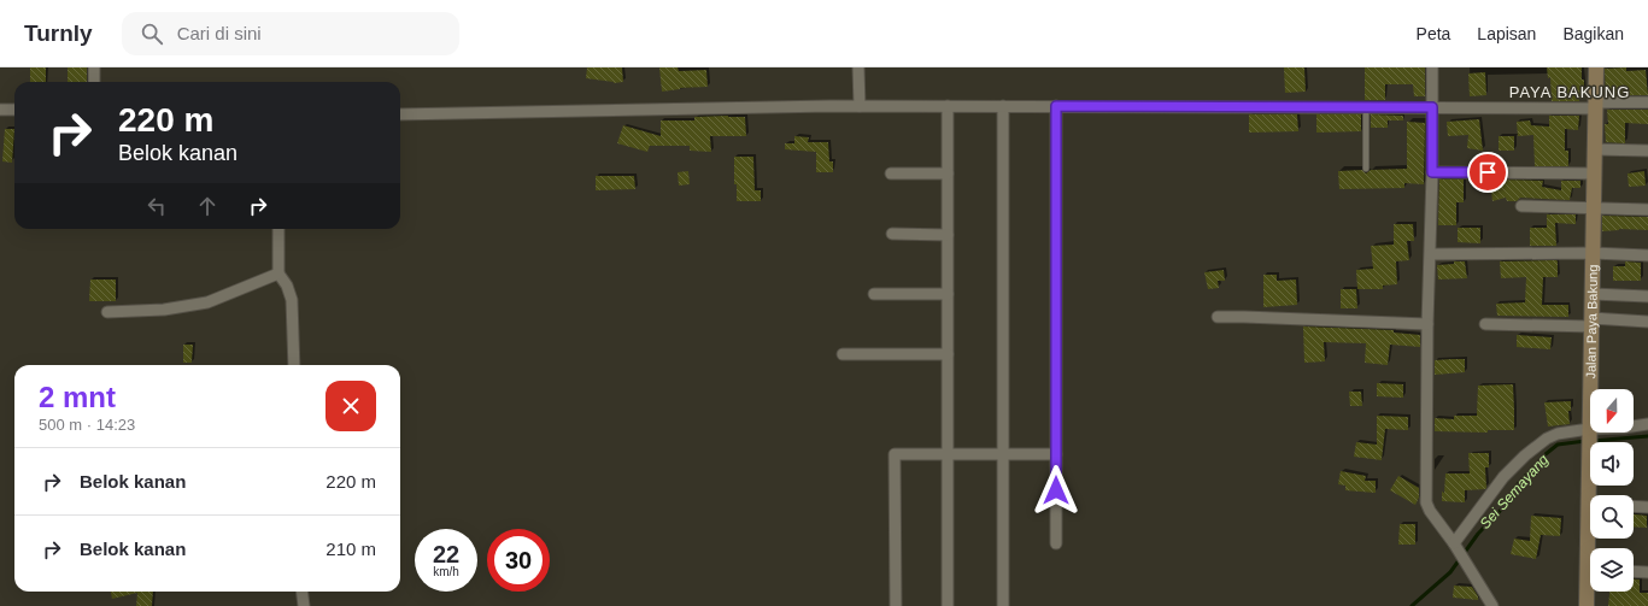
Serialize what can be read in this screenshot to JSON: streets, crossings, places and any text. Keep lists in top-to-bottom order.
{
  "streets": {
    "main road": ["Jalan Paya Bakung"]
  },
  "districts": ["PAYA BAKUNG"],
  "water": ["Sei Semayang"],
  "north": "bottom",
  "page": {
    "header": "Turnly",
    "search": "Cari di sini",
    "nav": ["Peta", "Lapisan", "Bagikan"],
    "turn": ["220 m", "Belok kanan"],
    "heading": ["2 mnt", "500 m · 14:23"],
    "list": [
      {
        "name": "Belok kanan",
        "value": "220 m"
      },
      {
        "name": "Belok kanan",
        "value": "210 m"
      }
    ],
    "speed": "22 km/h",
    "limit": "30"
  }
}
